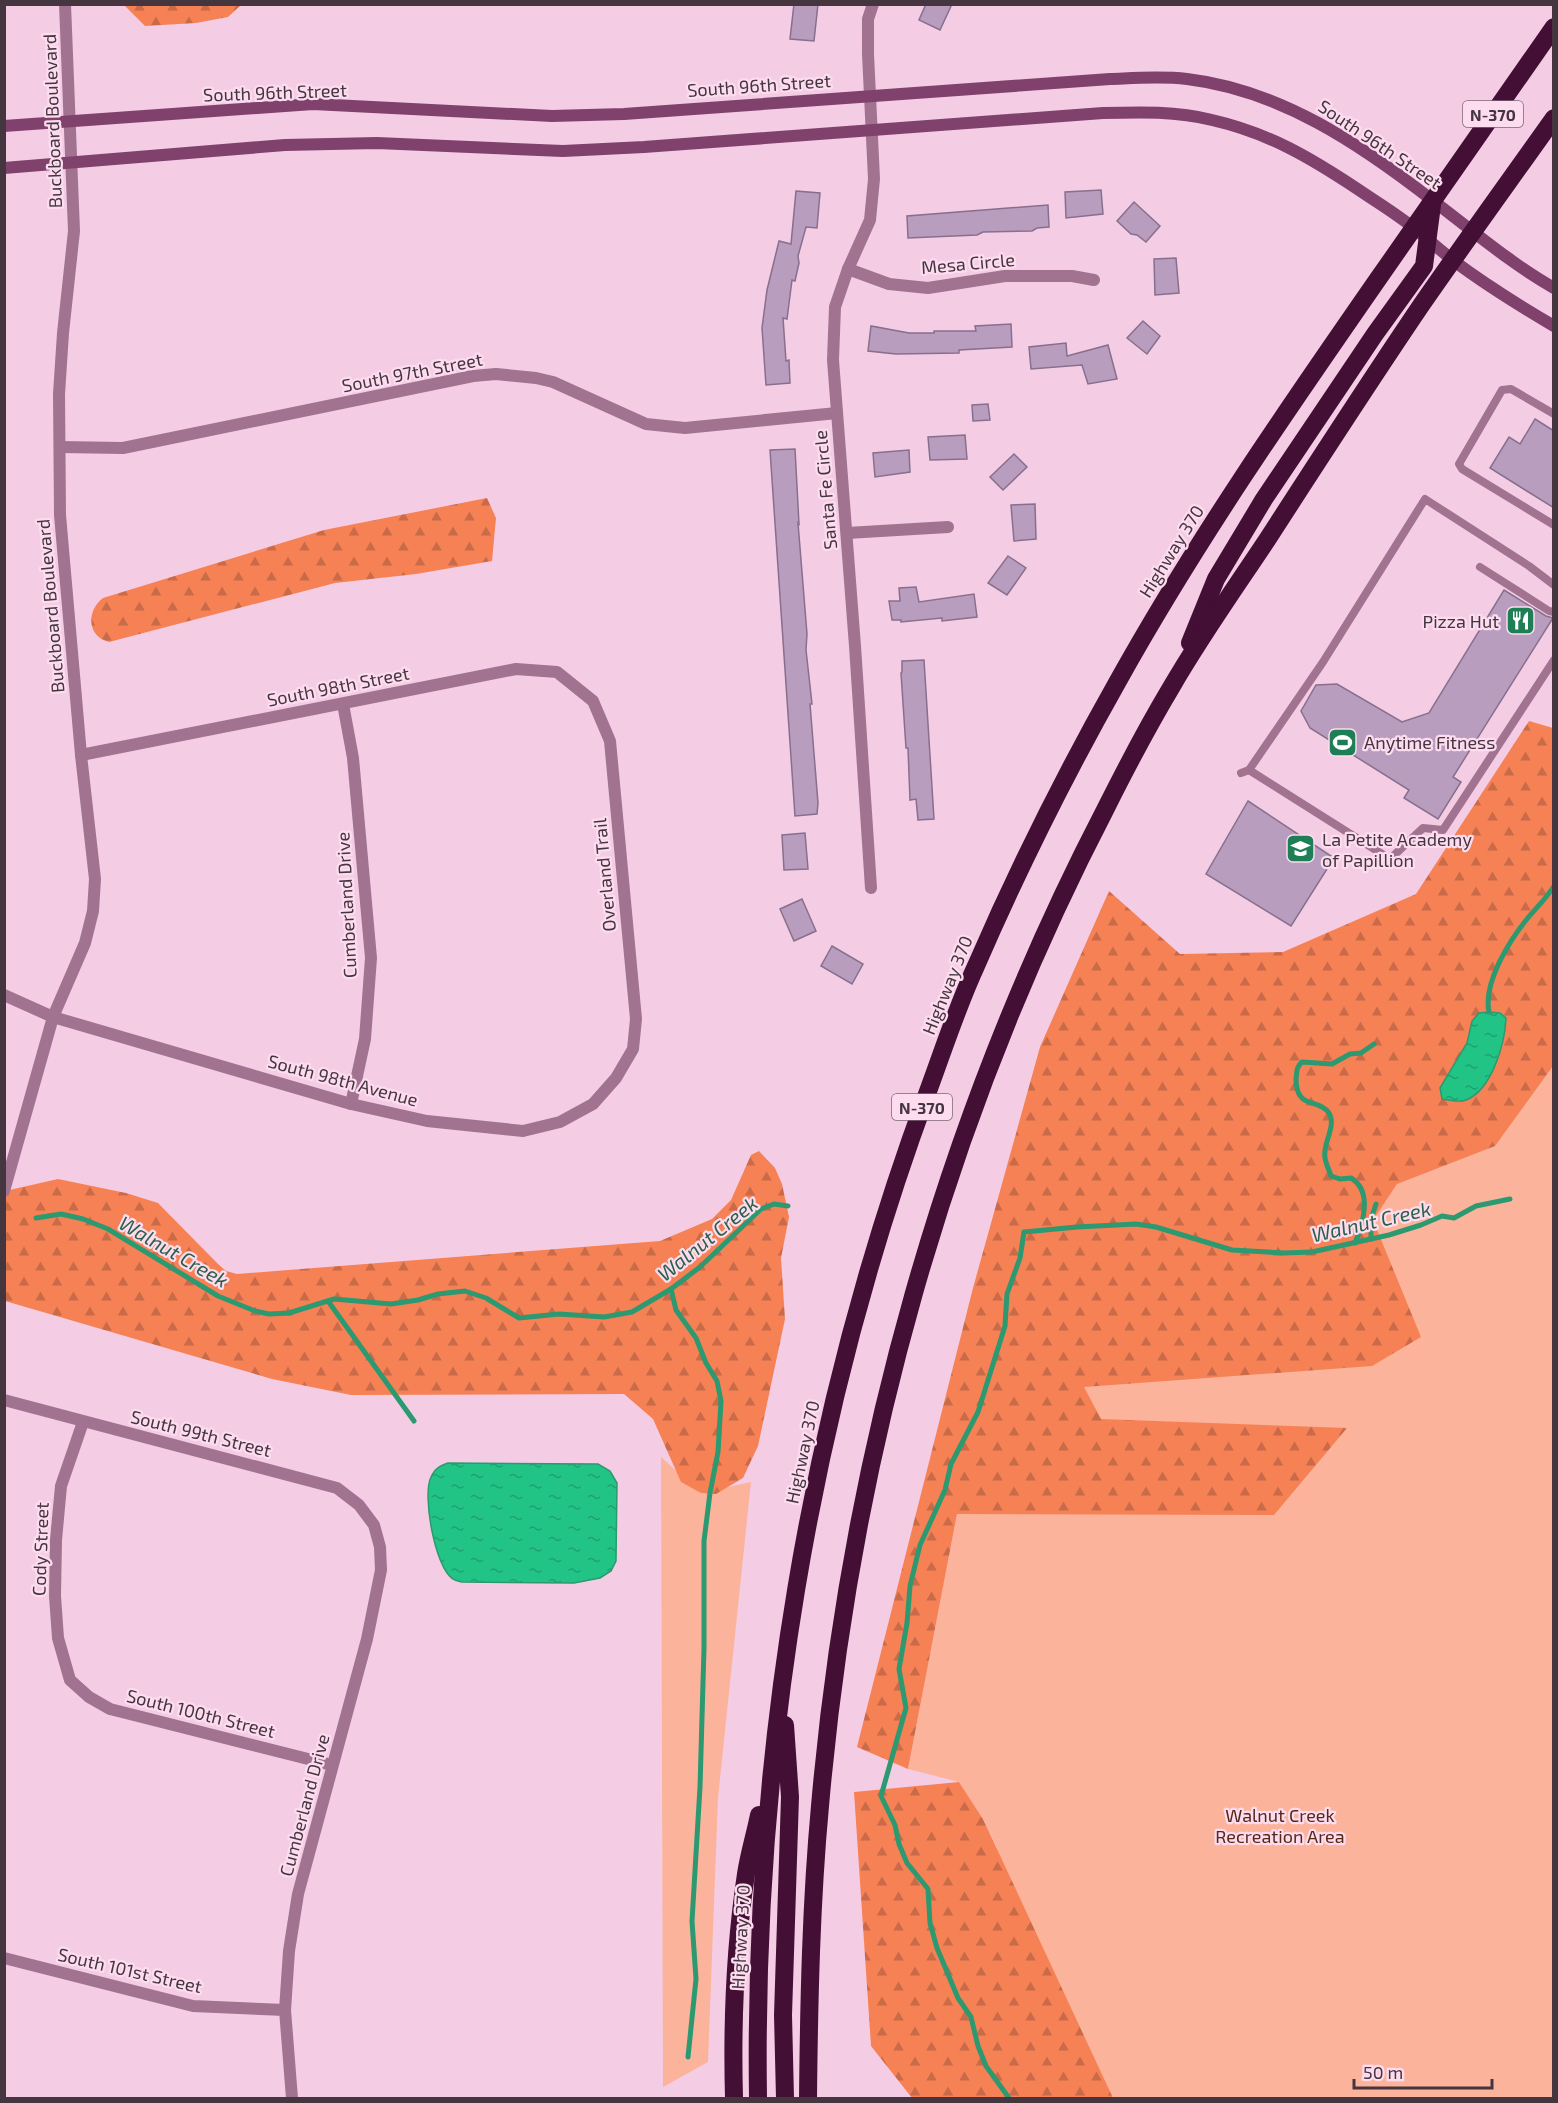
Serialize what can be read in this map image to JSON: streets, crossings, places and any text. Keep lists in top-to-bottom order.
{
  "streets": {
    "highway": ["N-370", "Highway 370"],
    "main road": ["South 96th Street"],
    "street": [
      "Buckboard Boulevard",
      "Mesa Circle",
      "South 97th Street",
      "Santa Fe Circle",
      "South 98th Street",
      "Overland Trail",
      "Cumberland Drive",
      "South 98th Avenue",
      "South 99th Street",
      "Cody Street",
      "South 100th Street",
      "South 101st Street"
    ]
  },
  "crossings": [
    ["South 96th Street", "N-370"],
    ["South 96th Street", "Buckboard Boulevard"],
    ["South 96th Street", "Santa Fe Circle"],
    ["Buckboard Boulevard", "South 97th Street"],
    ["Buckboard Boulevard", "South 98th Street"],
    ["Buckboard Boulevard", "South 98th Avenue"],
    ["Mesa Circle", "Santa Fe Circle"],
    ["South 97th Street", "Santa Fe Circle"],
    ["South 98th Street", "Overland Trail"],
    ["South 98th Street", "Cumberland Drive"],
    ["Overland Trail", "South 98th Avenue"],
    ["Cumberland Drive", "South 98th Avenue"],
    ["Cumberland Drive", "South 99th Street"],
    ["Cumberland Drive", "South 100th Street"],
    ["Cumberland Drive", "South 101st Street"],
    ["South 99th Street", "Cody Street"],
    ["Cody Street", "South 100th Street"]
  ],
  "water": ["Walnut Creek"],
  "parks": ["Walnut Creek Recreation Area"],
  "places": {
    "restaurant": ["Pizza Hut"],
    "sports": ["Anytime Fitness"],
    "school or university": ["La Petite Academy of Papillion"]
  },
  "scale_bar": "50 m"
}
